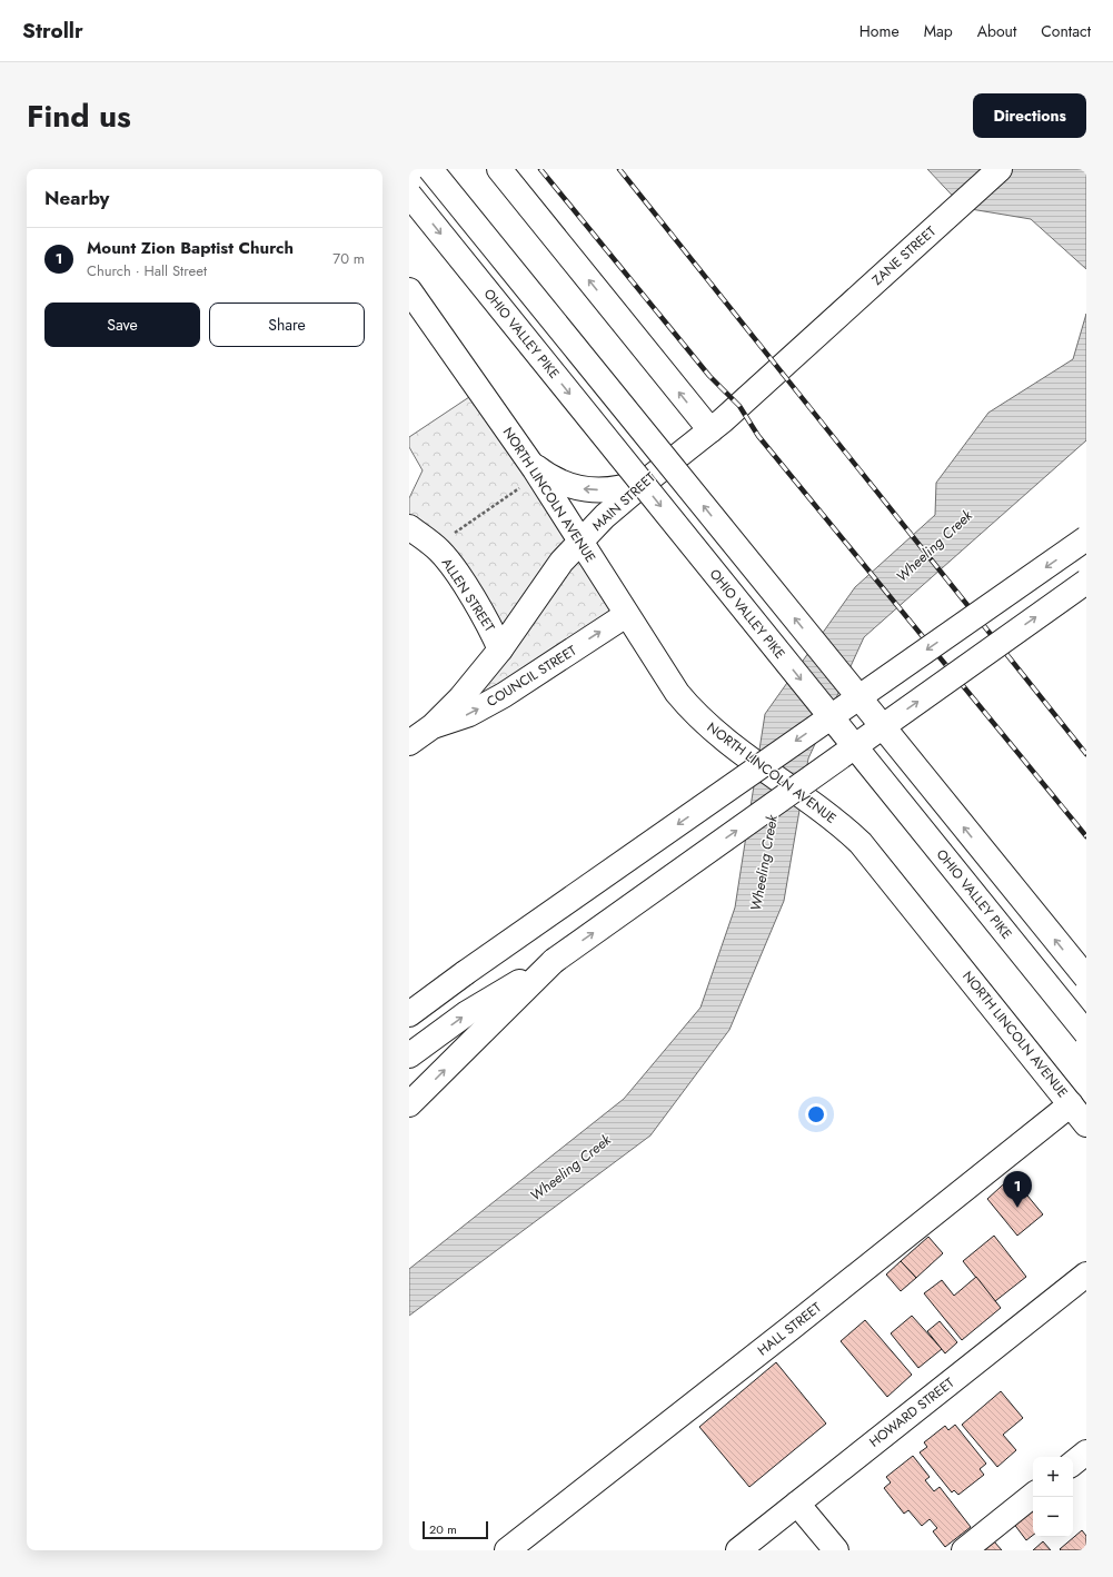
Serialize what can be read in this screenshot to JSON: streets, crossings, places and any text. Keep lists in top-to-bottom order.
{
  "streets": {
    "main road": [
      "ZANE STREET",
      "OHIO VALLEY PIKE",
      "NORTH LINCOLN AVENUE",
      "MAIN STREET",
      "ALLEN STREET",
      "COUNCIL STREET",
      "HALL STREET",
      "HOWARD STREET"
    ]
  },
  "crossings": [
    ["ZANE STREET", "MAIN STREET"],
    ["NORTH LINCOLN AVENUE", "MAIN STREET"],
    ["NORTH LINCOLN AVENUE", "COUNCIL STREET"],
    ["NORTH LINCOLN AVENUE", "HALL STREET"],
    ["MAIN STREET", "ALLEN STREET"],
    ["MAIN STREET", "COUNCIL STREET"]
  ],
  "water": ["Wheeling Creek"],
  "scale_bar": "20 m",
  "page": {
    "header": "Strollr",
    "nav": [
      "Home",
      "Map",
      "About",
      "Contact"
    ],
    "title": "Find us",
    "buttons": [
      "Directions",
      ["Save", "Share"]
    ],
    "heading": "Nearby",
    "list": [
      {
        "mark": "1",
        "name": "Mount Zion Baptist Church",
        "note": "Church · Hall Street",
        "value": "70 m"
      }
    ],
    "pins": "1",
    "map_buttons": ["+", "−"],
    "scale": "20 m"
  }
}
